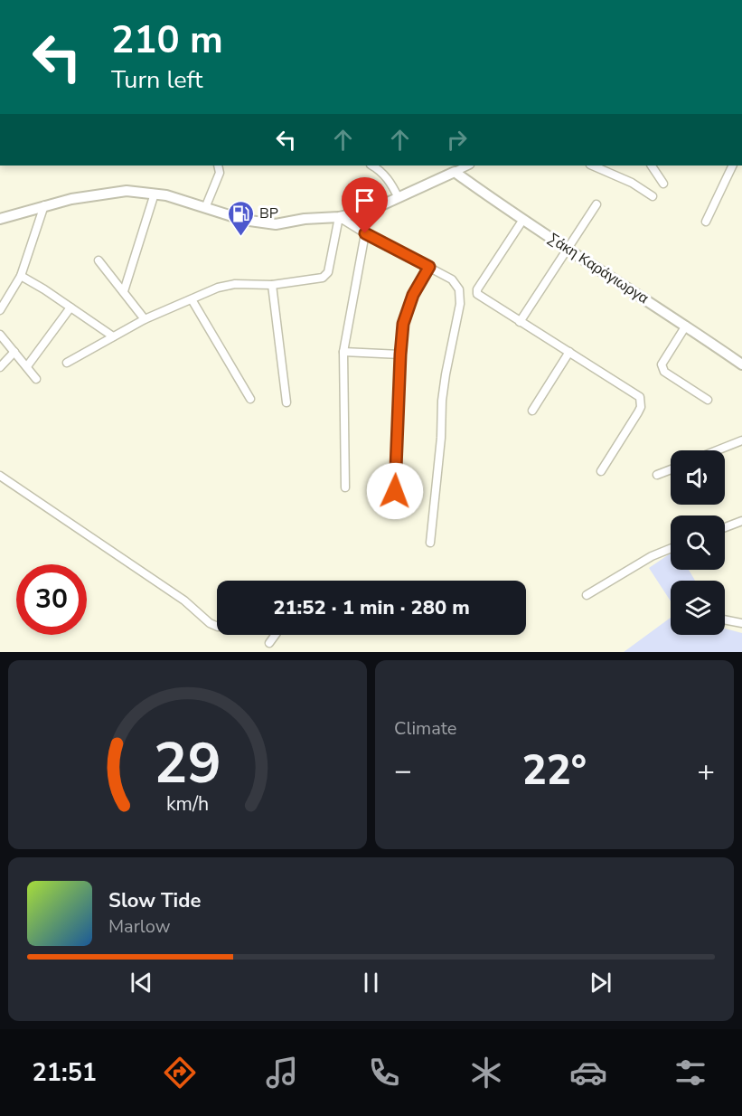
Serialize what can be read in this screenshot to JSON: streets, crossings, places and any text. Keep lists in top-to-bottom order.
{
  "streets": {
    "street": ["Σάκη Καράγιωργα"]
  },
  "places": {
    "fuel station": ["BP"]
  },
  "page": {
    "turn": ["210 m", "Turn left"],
    "limit": "30",
    "trip": "21:52 · 1 min · 280 m",
    "tile": "Climate",
    "heat": ["−", "22°", "+"],
    "song": ["Slow Tide", "Marlow"],
    "tabs": "21:51",
    "gauge": ["29", "km/h"]
  }
}
